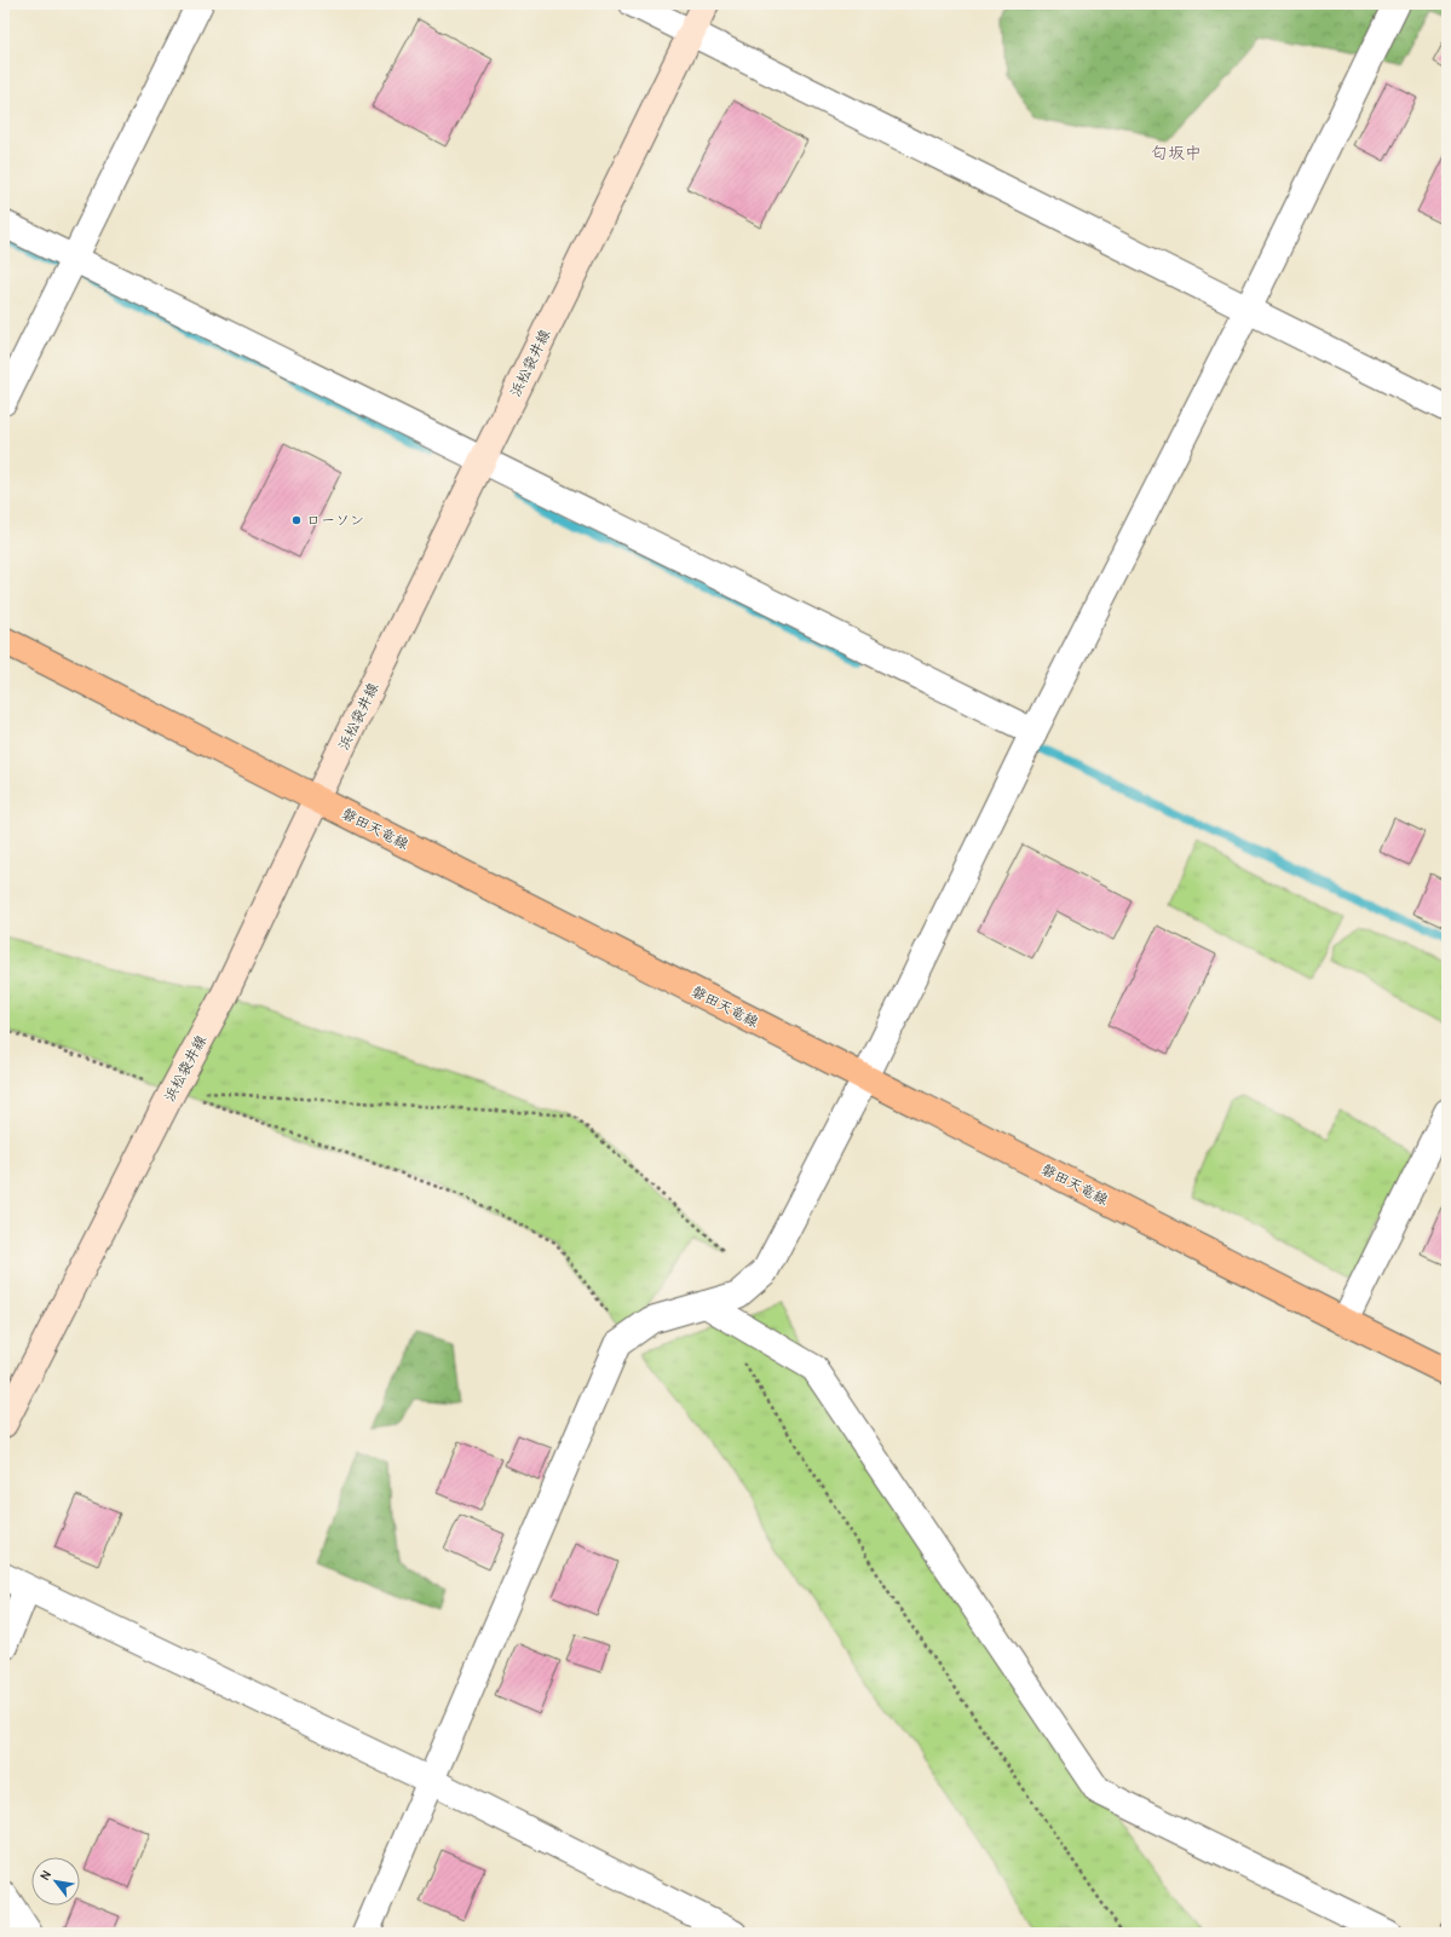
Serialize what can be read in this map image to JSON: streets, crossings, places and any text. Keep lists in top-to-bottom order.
{
  "streets": {
    "main road": ["浜松袋井線", "磐田天竜線"]
  },
  "crossings": [
    ["浜松袋井線", "磐田天竜線"]
  ],
  "districts": ["匂坂中"],
  "places": ["ローソン"],
  "north": "top left"
}
